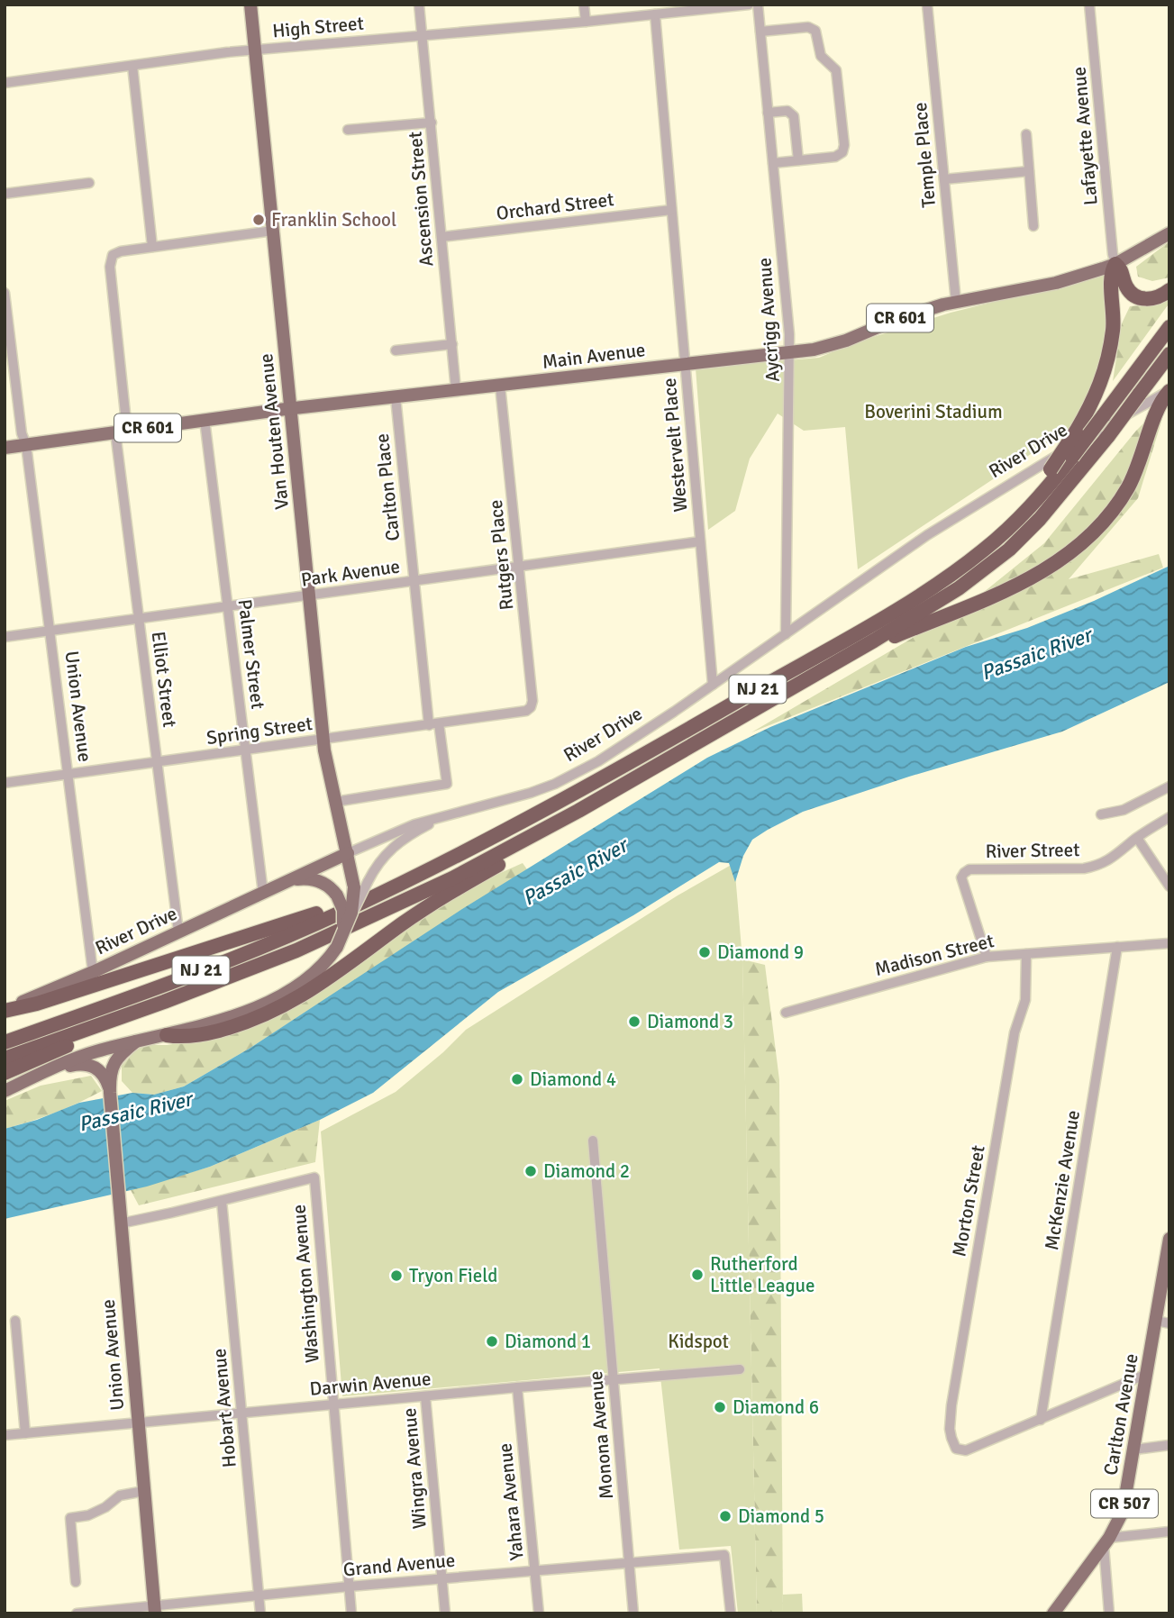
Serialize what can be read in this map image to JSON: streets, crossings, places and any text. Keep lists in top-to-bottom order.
{
  "streets": {
    "highway": ["NJ 21"],
    "main road": [
      "CR 601",
      "Main Avenue",
      "Van Houten Avenue",
      "River Drive",
      "Union Avenue",
      "Carlton Avenue",
      "CR 507"
    ],
    "street": [
      "High Street",
      "Lafayette Avenue",
      "Temple Place",
      "Ascension Street",
      "Orchard Street",
      "Aycrigg Avenue",
      "Westervelt Place",
      "Carlton Place",
      "Rutgers Place",
      "Park Avenue",
      "Palmer Street",
      "Elliot Street",
      "Spring Street",
      "River Street",
      "Madison Street",
      "McKenzie Avenue",
      "Morton Street",
      "Washington Avenue",
      "Darwin Avenue",
      "Hobart Avenue",
      "Monona Avenue",
      "Wingra Avenue",
      "Yahara Avenue",
      "Grand Avenue"
    ]
  },
  "crossings": [
    ["High Street", "Ascension Street"],
    ["High Street", "Van Houten Avenue"],
    ["High Street", "Westervelt Place"],
    ["Lafayette Avenue", "Main Avenue"],
    ["Temple Place", "Main Avenue"],
    ["Ascension Street", "Orchard Street"],
    ["Ascension Street", "Main Avenue"],
    ["Orchard Street", "Westervelt Place"],
    ["Aycrigg Avenue", "Main Avenue"],
    ["Aycrigg Avenue", "River Drive"],
    ["Main Avenue", "Van Houten Avenue"],
    ["Main Avenue", "Westervelt Place"],
    ["Main Avenue", "Carlton Place"],
    ["Main Avenue", "Rutgers Place"],
    ["Main Avenue", "Palmer Street"],
    ["Main Avenue", "Elliot Street"],
    ["Main Avenue", "Union Avenue"],
    ["Van Houten Avenue", "River Drive"],
    ["Van Houten Avenue", "Carlton Place"],
    ["Van Houten Avenue", "Park Avenue"],
    ["Van Houten Avenue", "Spring Street"],
    ["Westervelt Place", "River Drive"],
    ["Westervelt Place", "Park Avenue"],
    ["River Drive", "Palmer Street"],
    ["River Drive", "Elliot Street"],
    ["River Drive", "Union Avenue"],
    ["Carlton Place", "Park Avenue"],
    ["Carlton Place", "Spring Street"],
    ["Rutgers Place", "Park Avenue"],
    ["Rutgers Place", "Spring Street"],
    ["Park Avenue", "Palmer Street"],
    ["Park Avenue", "Elliot Street"],
    ["Park Avenue", "Union Avenue"],
    ["Palmer Street", "Spring Street"],
    ["Elliot Street", "Spring Street"],
    ["Union Avenue", "Spring Street"],
    ["Union Avenue", "Darwin Avenue"],
    ["Union Avenue", "Grand Avenue"],
    ["River Street", "Madison Street"],
    ["Madison Street", "McKenzie Avenue"],
    ["Madison Street", "Morton Street"],
    ["McKenzie Avenue", "Morton Street"],
    ["Washington Avenue", "Darwin Avenue"],
    ["Washington Avenue", "Hobart Avenue"],
    ["Washington Avenue", "Grand Avenue"],
    ["Darwin Avenue", "Hobart Avenue"],
    ["Darwin Avenue", "Monona Avenue"],
    ["Darwin Avenue", "Wingra Avenue"],
    ["Darwin Avenue", "Yahara Avenue"],
    ["Hobart Avenue", "Grand Avenue"],
    ["Monona Avenue", "Grand Avenue"],
    ["Wingra Avenue", "Grand Avenue"],
    ["Yahara Avenue", "Grand Avenue"]
  ],
  "water": ["Passaic River"],
  "parks": ["Boverini Stadium", "Kidspot"],
  "places": [
    "Franklin School",
    "Diamond 9",
    "Diamond 3",
    "Diamond 4",
    "Diamond 2",
    "Rutherford Little League",
    "Tryon Field",
    "Diamond 1",
    "Diamond 6",
    "Diamond 5"
  ]
}
